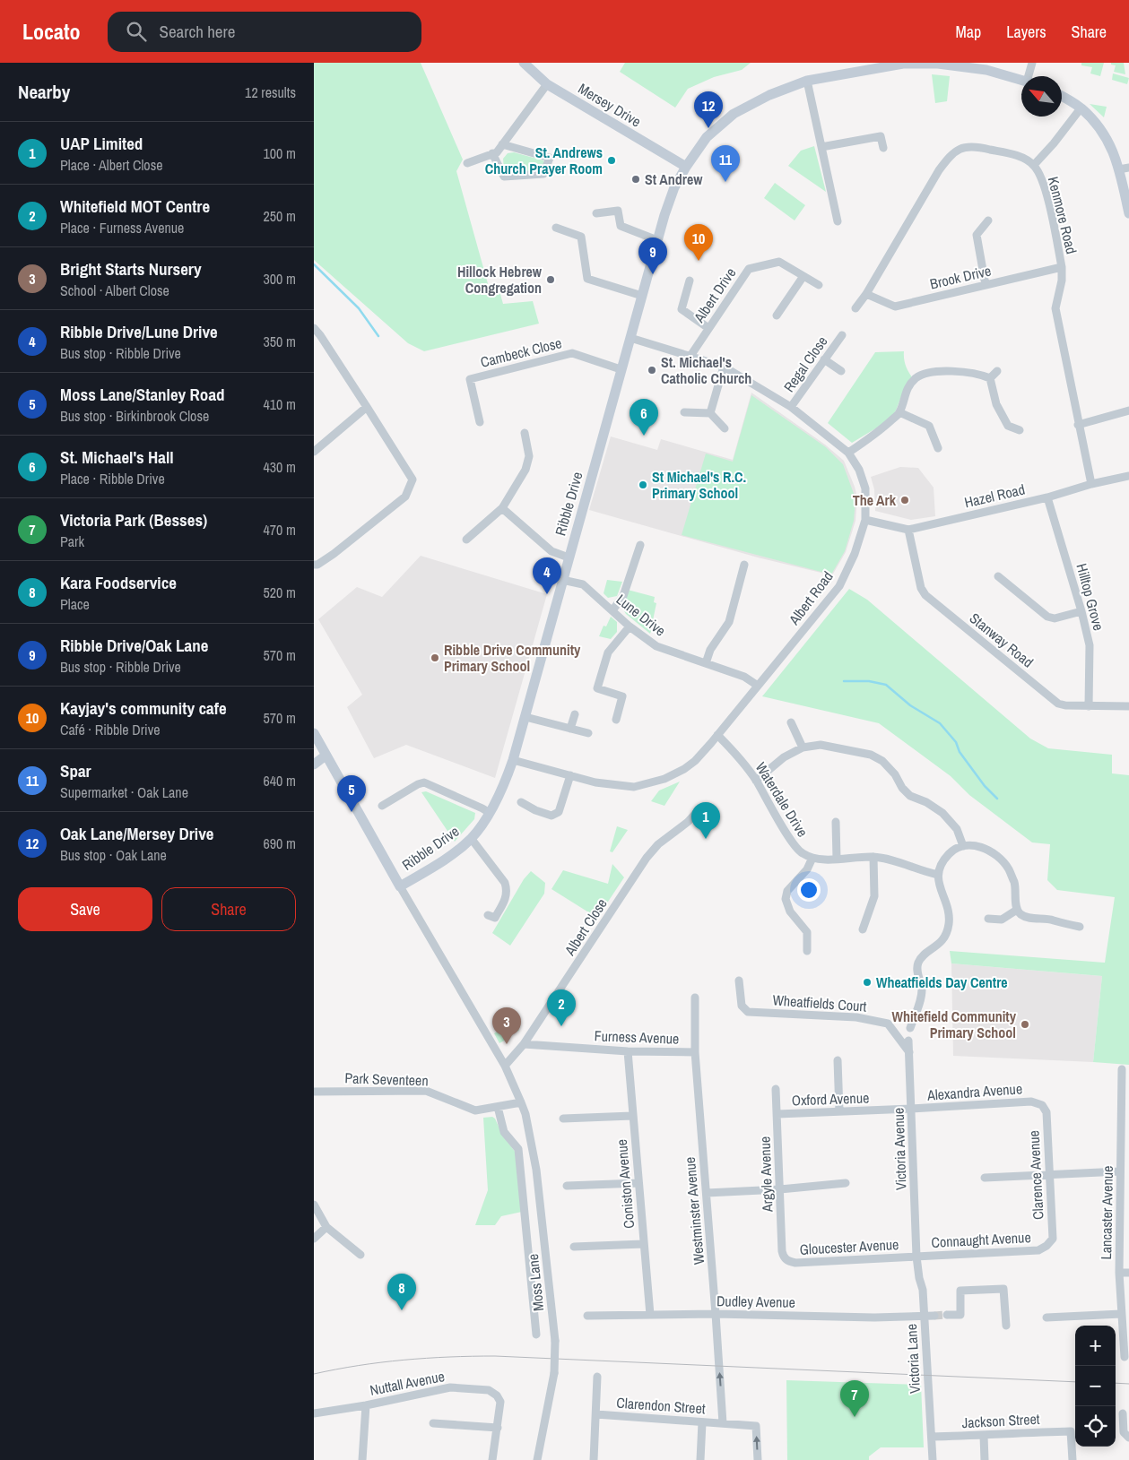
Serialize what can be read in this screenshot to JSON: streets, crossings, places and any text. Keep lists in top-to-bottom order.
{
  "streets": {
    "street": [
      "Mersey Drive",
      "Kenmore Road",
      "Brook Drive",
      "Albert Drive",
      "Cambeck Close",
      "Regal Close",
      "Hazel Road",
      "Ribble Drive",
      "Hilltop Grove",
      "Albert Road",
      "Lune Drive",
      "Stanway Road",
      "Waterdale Drive",
      "Albert Close",
      "Wheatfields Court",
      "Furness Avenue",
      "Park Seventeen",
      "Alexandra Avenue",
      "Oxford Avenue",
      "Victoria Avenue",
      "Argyle Avenue",
      "Clarence Avenue",
      "Coniston Avenue",
      "Westminster Avenue",
      "Lancaster Avenue",
      "Connaught Avenue",
      "Gloucester Avenue",
      "Moss Lane",
      "Dudley Avenue",
      "Victoria Lane",
      "Nuttall Avenue",
      "Clarendon Street",
      "Jackson Street"
    ]
  },
  "crossings": [
    ["Mersey Drive", "Ribble Drive"],
    ["Kenmore Road", "Brook Drive"],
    ["Kenmore Road", "Hazel Road"],
    ["Albert Drive", "Albert Road"],
    ["Cambeck Close", "Ribble Drive"],
    ["Regal Close", "Albert Road"],
    ["Hazel Road", "Hilltop Grove"],
    ["Hazel Road", "Albert Road"],
    ["Hazel Road", "Stanway Road"],
    ["Ribble Drive", "Albert Road"],
    ["Ribble Drive", "Lune Drive"],
    ["Hilltop Grove", "Stanway Road"],
    ["Albert Road", "Lune Drive"],
    ["Albert Road", "Waterdale Drive"],
    ["Albert Close", "Furness Avenue"],
    ["Wheatfields Court", "Victoria Avenue"],
    ["Furness Avenue", "Coniston Avenue"],
    ["Furness Avenue", "Westminster Avenue"],
    ["Park Seventeen", "Moss Lane"],
    ["Alexandra Avenue", "Oxford Avenue"],
    ["Alexandra Avenue", "Victoria Avenue"],
    ["Alexandra Avenue", "Clarence Avenue"],
    ["Oxford Avenue", "Victoria Avenue"],
    ["Oxford Avenue", "Argyle Avenue"],
    ["Victoria Avenue", "Connaught Avenue"],
    ["Victoria Avenue", "Gloucester Avenue"],
    ["Victoria Avenue", "Victoria Lane"],
    ["Argyle Avenue", "Gloucester Avenue"],
    ["Clarence Avenue", "Connaught Avenue"],
    ["Coniston Avenue", "Dudley Avenue"],
    ["Westminster Avenue", "Dudley Avenue"],
    ["Westminster Avenue", "Clarendon Street"],
    ["Connaught Avenue", "Gloucester Avenue"],
    ["Connaught Avenue", "Victoria Lane"],
    ["Gloucester Avenue", "Victoria Lane"],
    ["Dudley Avenue", "Victoria Lane"],
    ["Victoria Lane", "Jackson Street"]
  ],
  "places": [
    "St. Andrews Church Prayer Room",
    "St Andrew",
    "Hillock Hebrew Congregation",
    "St. Michael's Catholic Church",
    "St Michael's R.C. Primary School",
    "The Ark",
    "Ribble Drive Community Primary School",
    "Wheatfields Day Centre",
    "Whitefield Community Primary School"
  ],
  "north": "top left",
  "page": {
    "header": "Locato",
    "search": "Search here",
    "nav": ["Map", "Layers", "Share"],
    "heading": ["Nearby", "12 results"],
    "pins": [
      "12",
      "11",
      "10",
      "9",
      "6",
      "4",
      "5",
      "1",
      "2",
      "3",
      "8",
      "7"
    ],
    "list": [
      {
        "mark": "1",
        "name": "UAP Limited",
        "note": "Place · Albert Close",
        "value": "100 m"
      },
      {
        "mark": "2",
        "name": "Whitefield MOT Centre",
        "note": "Place · Furness Avenue",
        "value": "250 m"
      },
      {
        "mark": "3",
        "name": "Bright Starts Nursery",
        "note": "School · Albert Close",
        "value": "300 m"
      },
      {
        "mark": "4",
        "name": "Ribble Drive/Lune Drive",
        "note": "Bus stop · Ribble Drive",
        "value": "350 m"
      },
      {
        "mark": "5",
        "name": "Moss Lane/Stanley Road",
        "note": "Bus stop · Birkinbrook Close",
        "value": "410 m"
      },
      {
        "mark": "6",
        "name": "St. Michael's Hall",
        "note": "Place · Ribble Drive",
        "value": "430 m"
      },
      {
        "mark": "7",
        "name": "Victoria Park (Besses)",
        "note": "Park",
        "value": "470 m"
      },
      {
        "mark": "8",
        "name": "Kara Foodservice",
        "note": "Place",
        "value": "520 m"
      },
      {
        "mark": "9",
        "name": "Ribble Drive/Oak Lane",
        "note": "Bus stop · Ribble Drive",
        "value": "570 m"
      },
      {
        "mark": "10",
        "name": "Kayjay's community cafe",
        "note": "Café · Ribble Drive",
        "value": "570 m"
      },
      {
        "mark": "11",
        "name": "Spar",
        "note": "Supermarket · Oak Lane",
        "value": "640 m"
      },
      {
        "mark": "12",
        "name": "Oak Lane/Mersey Drive",
        "note": "Bus stop · Oak Lane",
        "value": "690 m"
      }
    ],
    "buttons": ["Save", "Share"],
    "map_buttons": ["+", "−"]
  }
}
